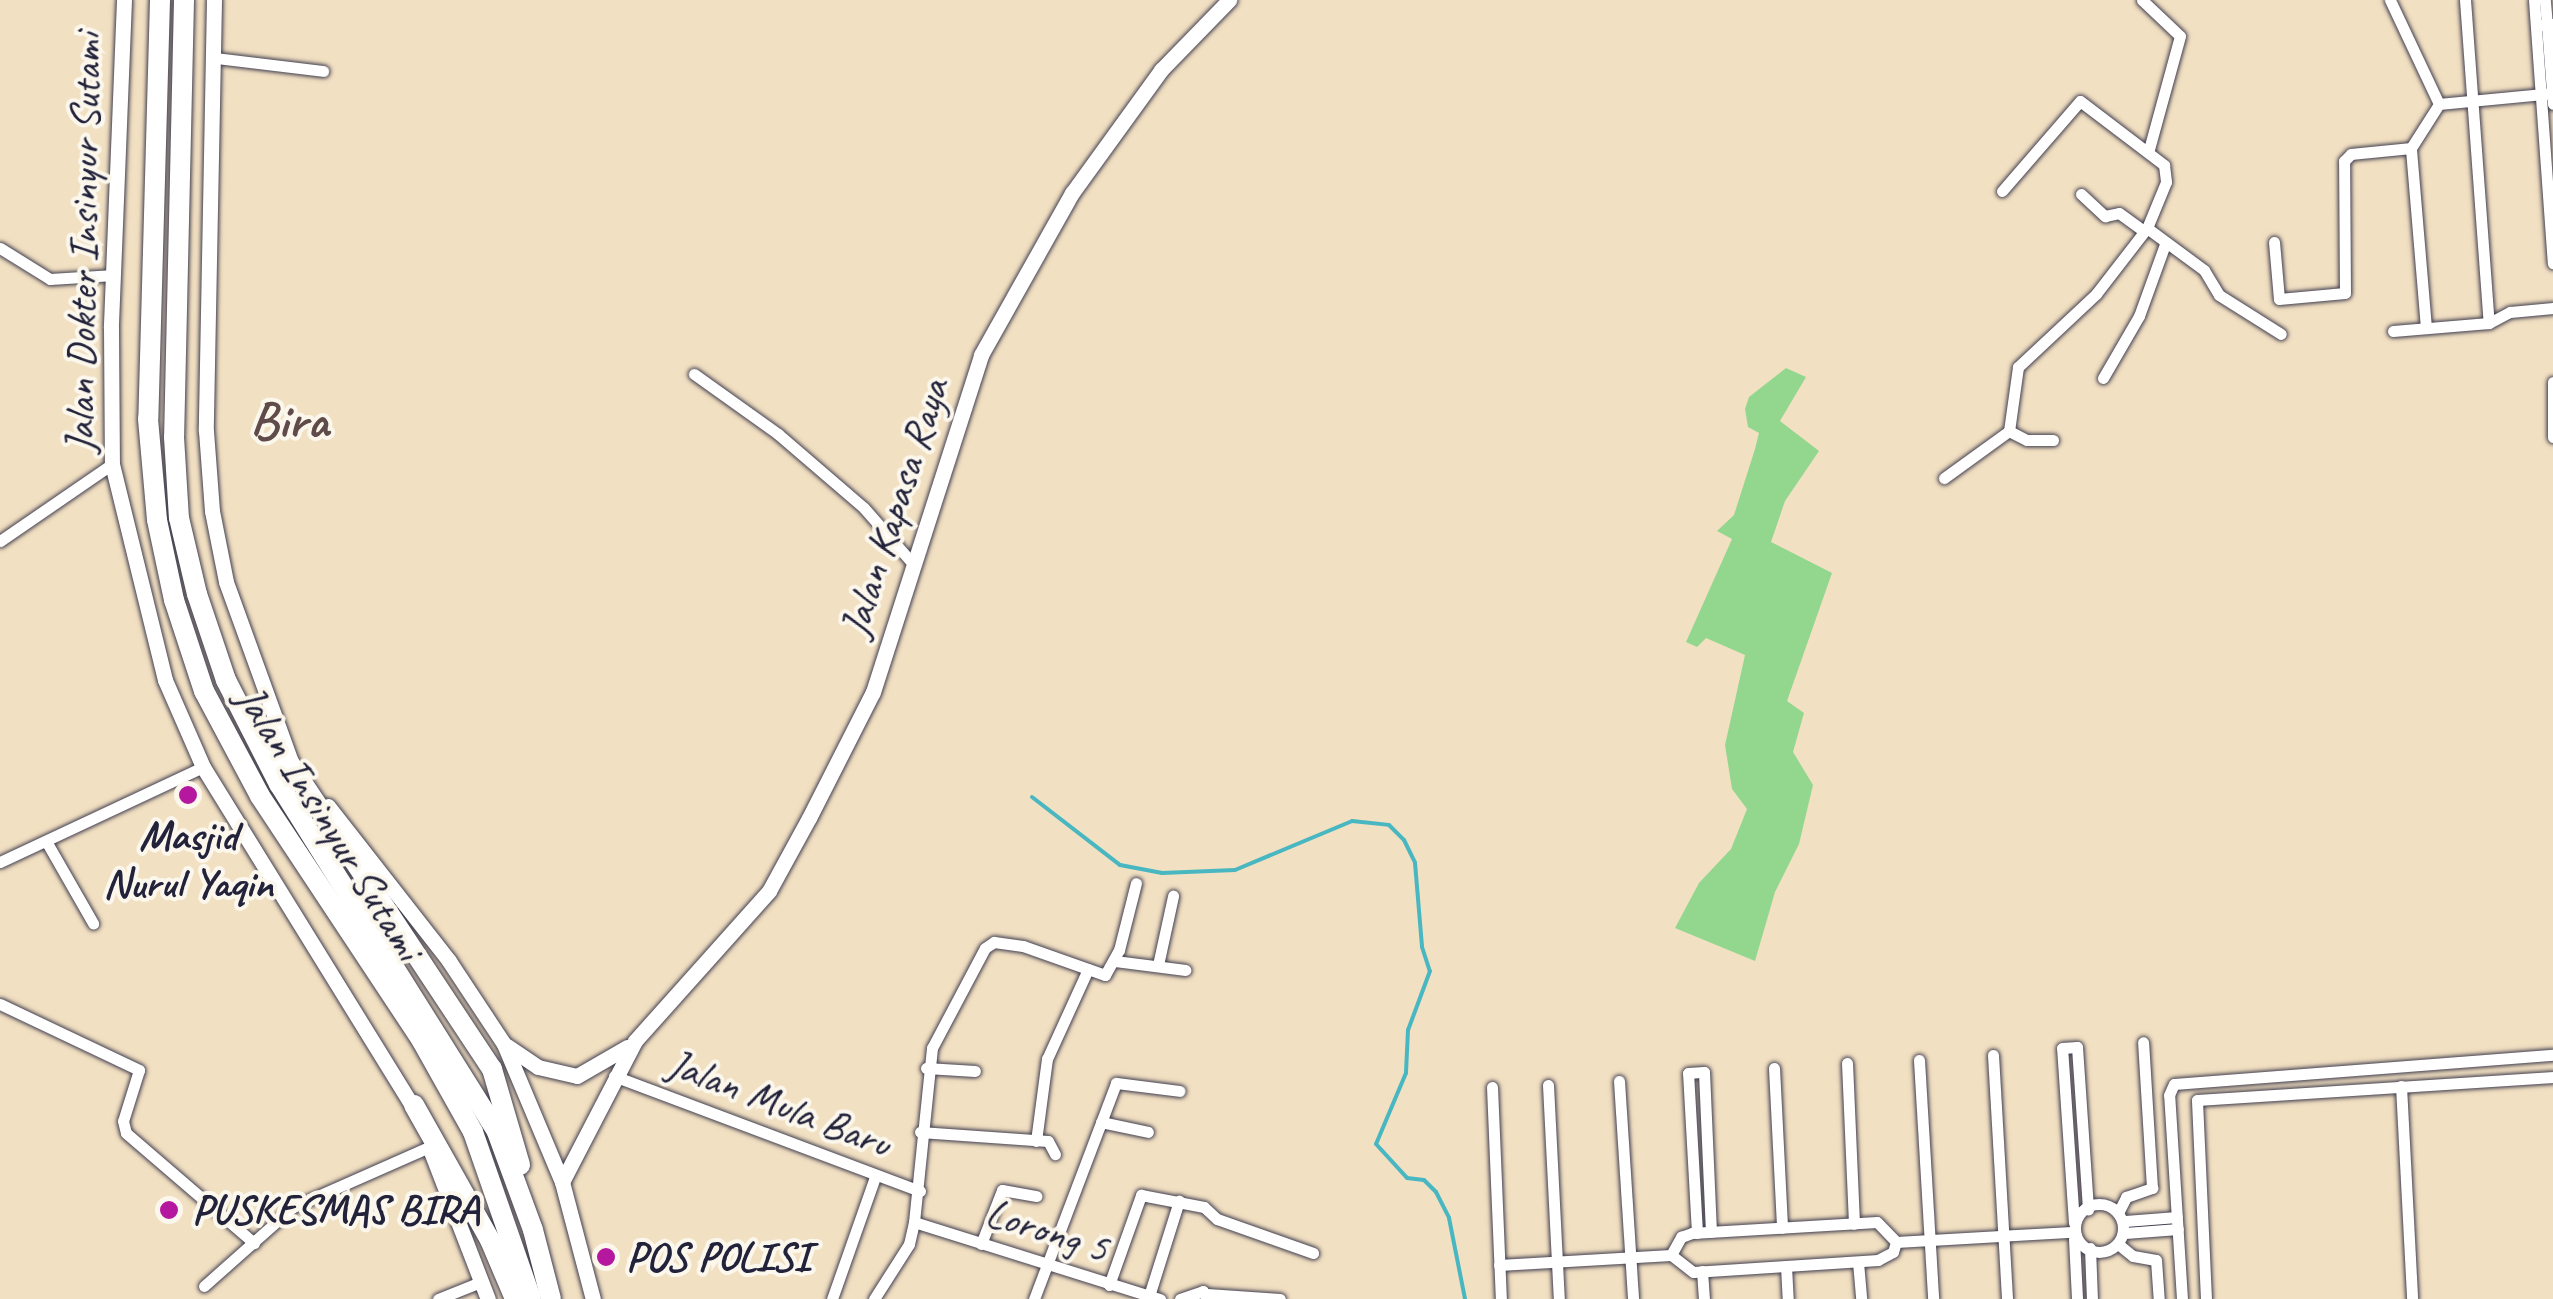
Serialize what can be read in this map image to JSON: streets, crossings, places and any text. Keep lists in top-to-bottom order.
{
  "streets": {
    "highway": ["Jalan Insinyur Sutami"],
    "street": [
      "Jalan Dokter Insinyur Sutami",
      "Jalan Kapasa Raya",
      "Jalan Mula Baru",
      "Lorong 5"
    ]
  },
  "crossings": [
    ["Jalan Kapasa Raya", "Jalan Mula Baru"]
  ],
  "districts": ["Bira"],
  "places": ["Masjid Nurul Yaqin", "PUSKESMAS BIRA", "POS POLISI"]
}
